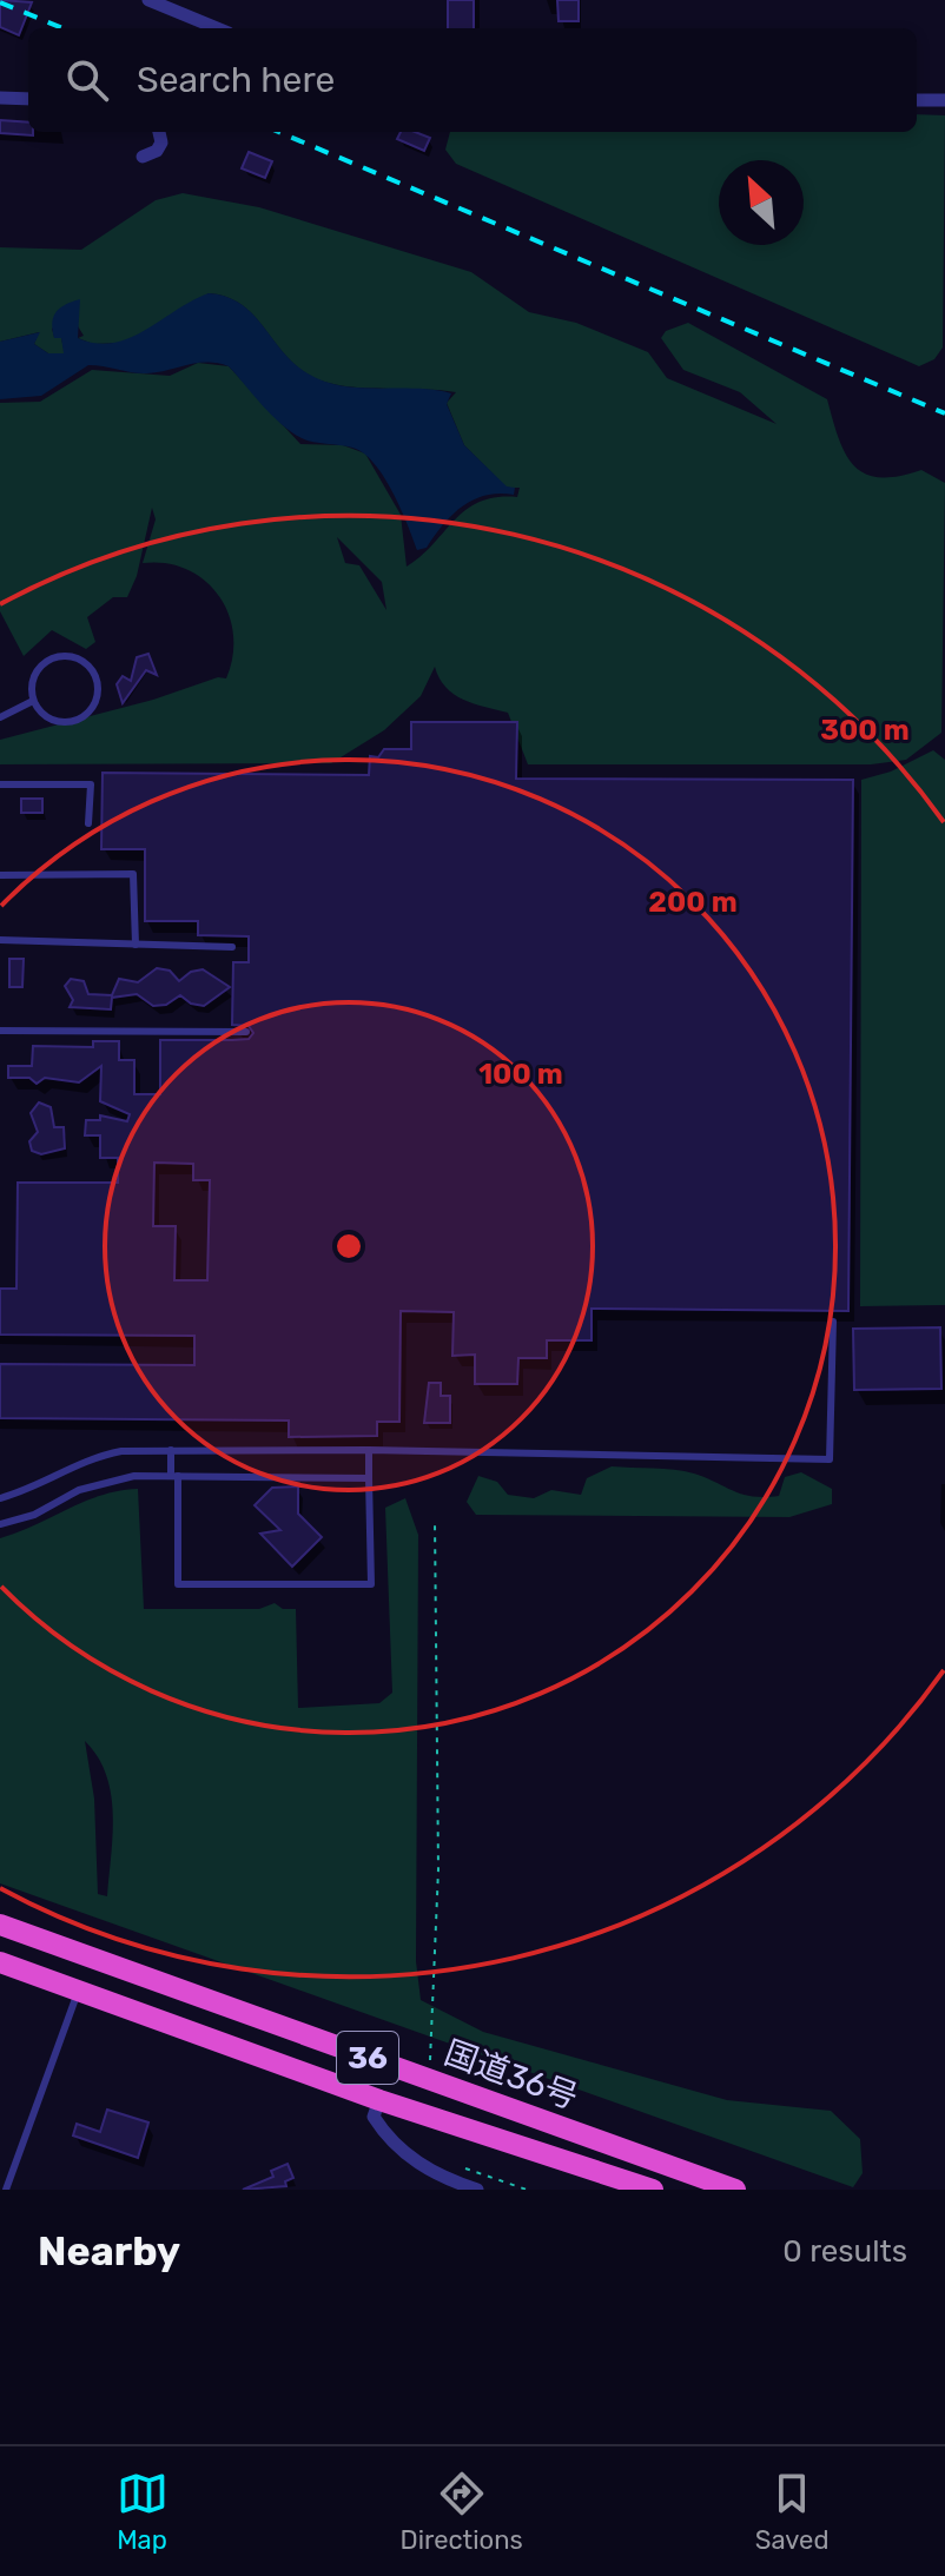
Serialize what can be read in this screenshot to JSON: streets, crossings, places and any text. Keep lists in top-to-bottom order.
{
  "streets": {
    "highway": ["36", "国道36号"]
  },
  "north": "top left",
  "page": {
    "search": "Search here",
    "heading": ["Nearby", "0 results"],
    "nav": ["Map", "Directions", "Saved"]
  },
  "rings": ["300 m", "200 m", "100 m"]
}
